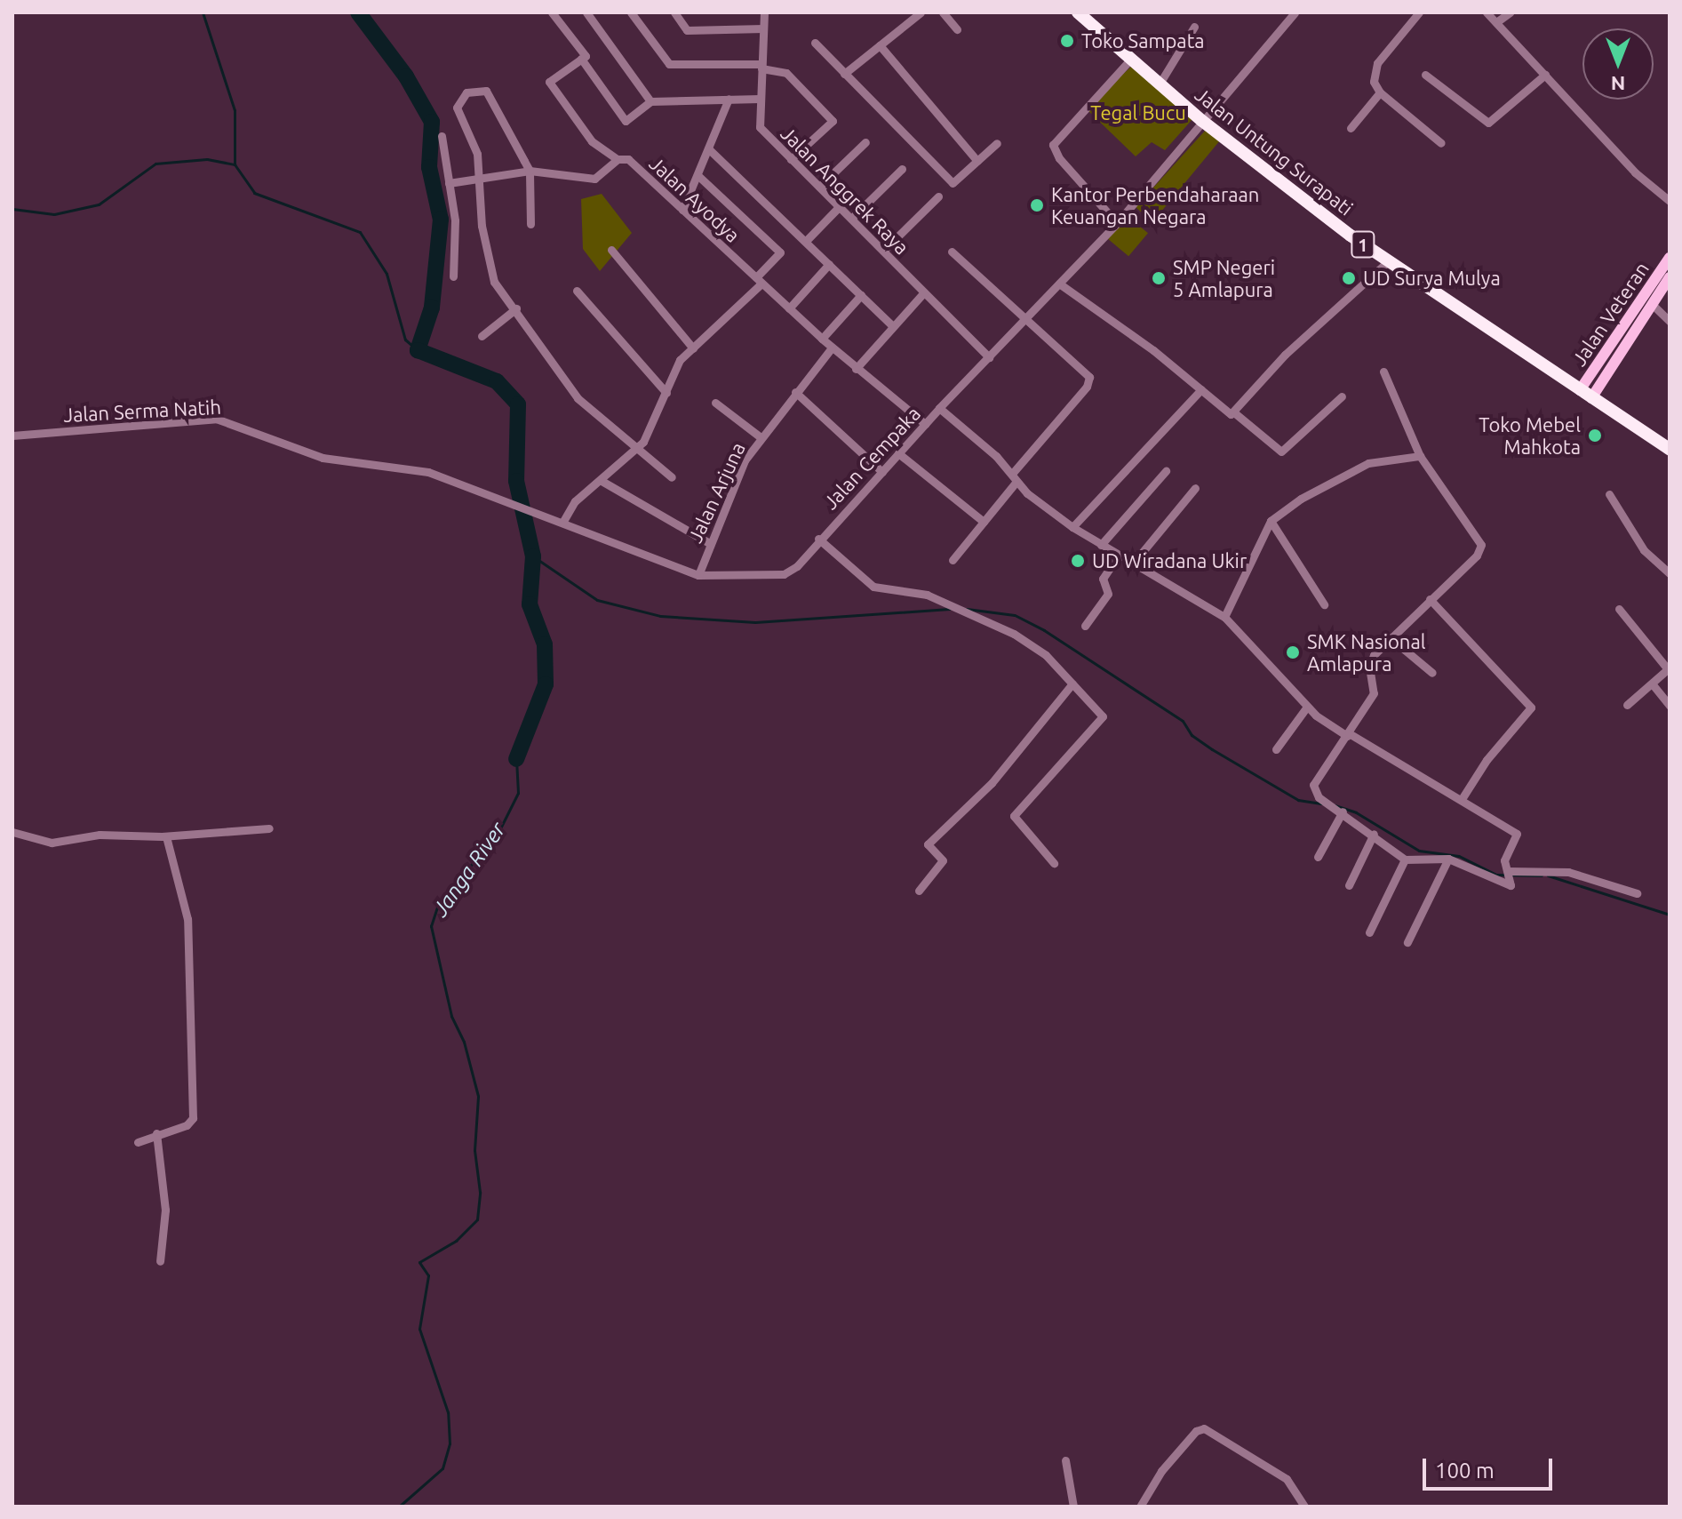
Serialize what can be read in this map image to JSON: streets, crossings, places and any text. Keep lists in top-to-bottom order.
{
  "streets": {
    "highway": ["Jalan Untung Surapati", "1"],
    "main road": ["Jalan Veteran"],
    "street": [
      "Jalan Anggrek Raya",
      "Jalan Ayodya",
      "Jalan Serma Natih",
      "Jalan Cempaka",
      "Jalan Arjuna"
    ]
  },
  "crossings": [
    ["Jalan Untung Surapati", "Jalan Veteran"],
    ["Jalan Untung Surapati", "Jalan Cempaka"],
    ["Jalan Anggrek Raya", "Jalan Cempaka"],
    ["Jalan Ayodya", "Jalan Cempaka"],
    ["Jalan Ayodya", "Jalan Arjuna"],
    ["Jalan Serma Natih", "Jalan Cempaka"],
    ["Jalan Cempaka", "Jalan Arjuna"]
  ],
  "water": ["Janga River"],
  "parks": ["Tegal Bucu"],
  "places": [
    "Toko Sampata",
    "Kantor Perbendaharaan Keuangan Negara",
    "SMP Negeri 5 Amlapura",
    "UD Surya Mulya",
    "Toko Mebel Mahkota",
    "UD Wiradana Ukir",
    "SMK Nasional Amlapura"
  ],
  "scale_bar": "100 m",
  "north": "bottom"
}
